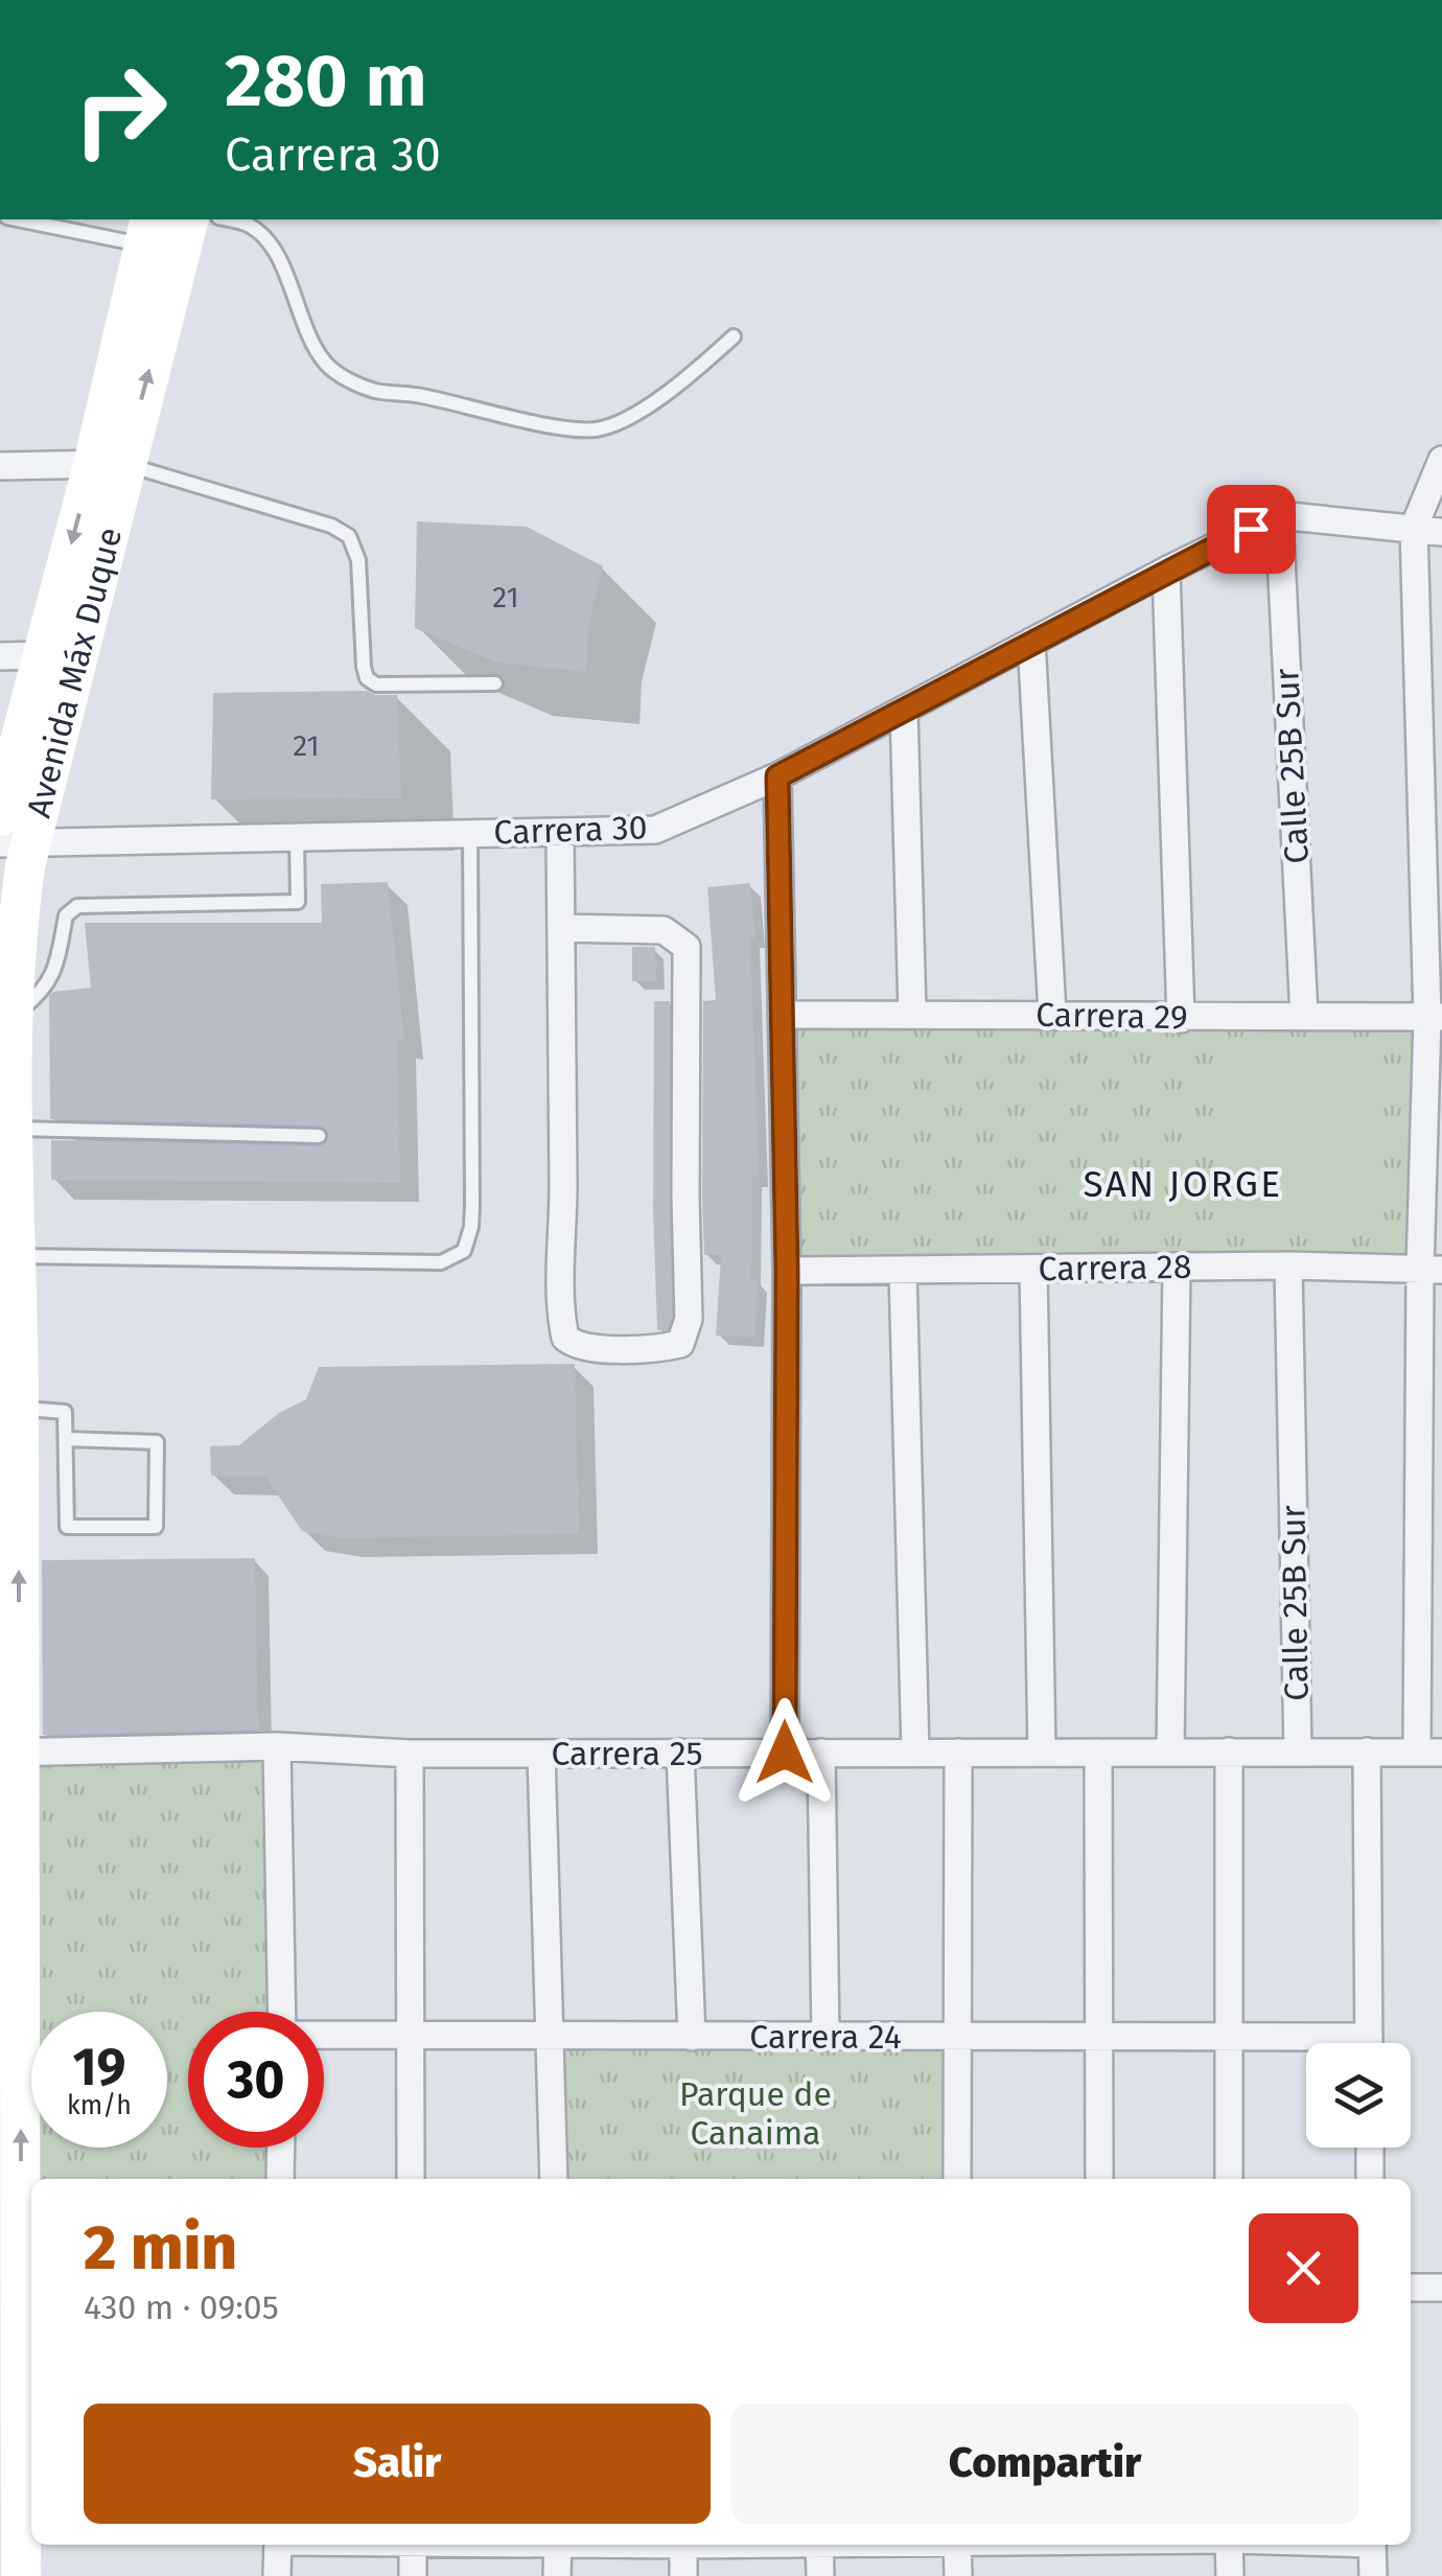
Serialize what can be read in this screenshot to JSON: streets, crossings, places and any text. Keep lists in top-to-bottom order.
{
  "streets": {
    "main road": ["Avenida Máx Duque"],
    "street": [
      "Calle 25B Sur",
      "Carrera 30",
      "Carrera 29",
      "Carrera 28",
      "Carrera 25",
      "Carrera 24"
    ]
  },
  "crossings": [
    ["Avenida Máx Duque", "Carrera 30"],
    ["Avenida Máx Duque", "Carrera 25"],
    ["Calle 25B Sur", "Carrera 30"],
    ["Calle 25B Sur", "Carrera 29"],
    ["Calle 25B Sur", "Carrera 28"],
    ["Calle 25B Sur", "Carrera 25"]
  ],
  "districts": ["SAN JORGE"],
  "parks": ["Parque de Canaima"],
  "house_numbers": ["21", "21"],
  "page": {
    "turn": ["280 m", "Carrera 30"],
    "speed": "19 km/h",
    "limit": "30",
    "heading": ["2 min", "430 m · 09:05"],
    "buttons": ["Salir", "Compartir"]
  }
}
